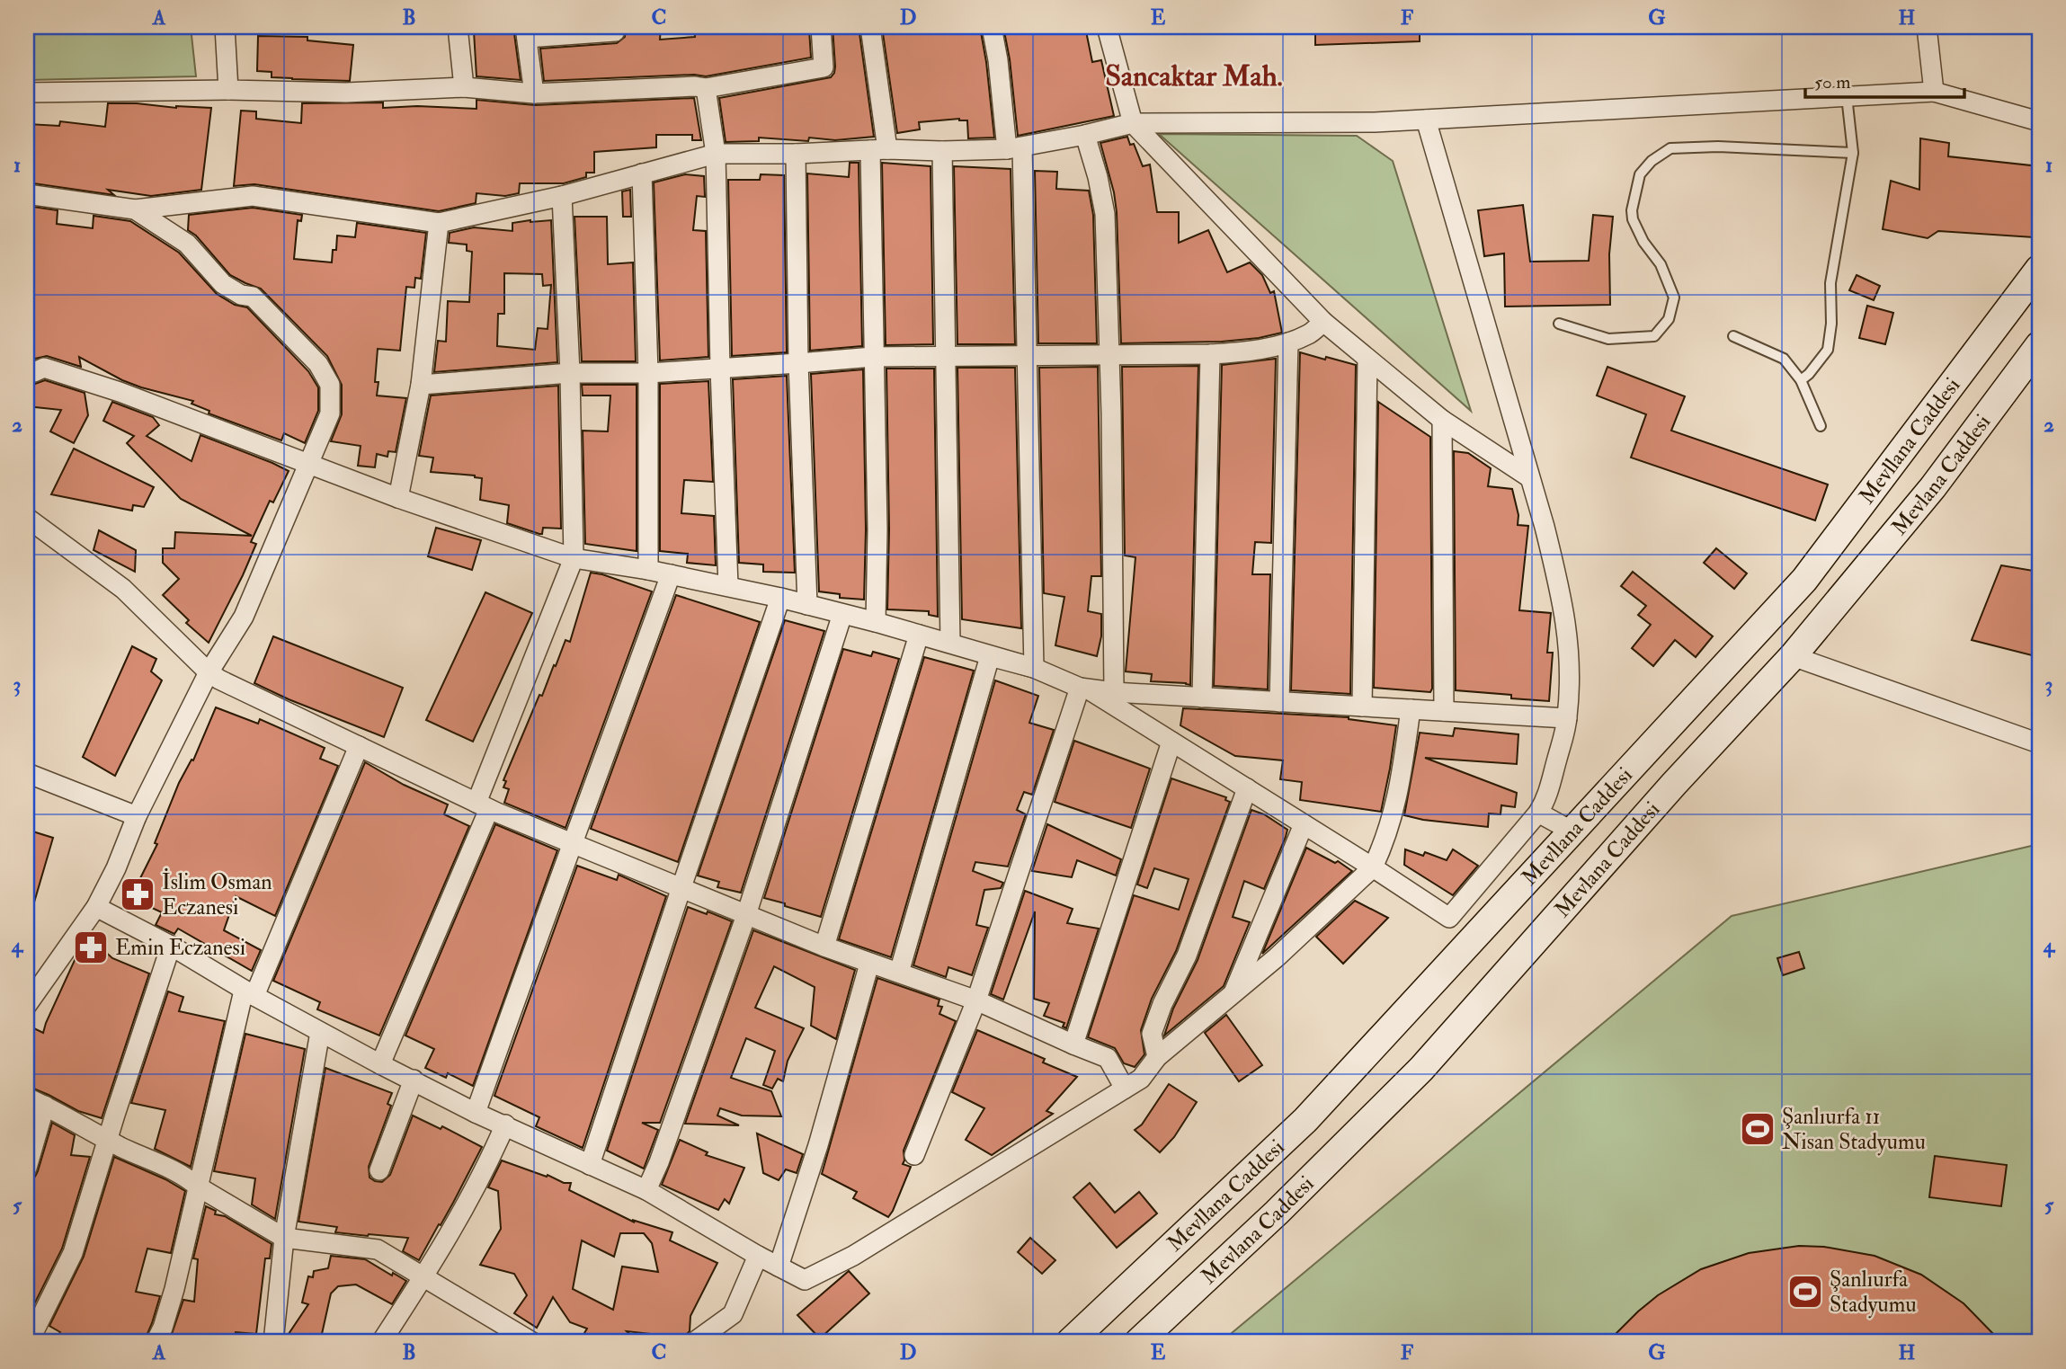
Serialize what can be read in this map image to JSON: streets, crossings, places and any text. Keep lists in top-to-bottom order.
{
  "streets": {
    "main road": ["Mevllana Caddesi", "Mevlana Caddesi"]
  },
  "districts": ["Sancaktar Mah."],
  "places": {
    "pharmacy": ["İslim Osman Eczanesi", "Emin Eczanesi"],
    "sports": ["Şanlıurfa 11 Nisan Stadyumu", "Şanlıurfa Stadyumu"]
  },
  "scale_bar": "50 m",
  "grid": {
    "columns": [
      "A",
      "B",
      "C",
      "D",
      "E",
      "F",
      "G",
      "H"
    ],
    "rows": [
      "1",
      "2",
      "3",
      "4",
      "5"
    ]
  }
}
